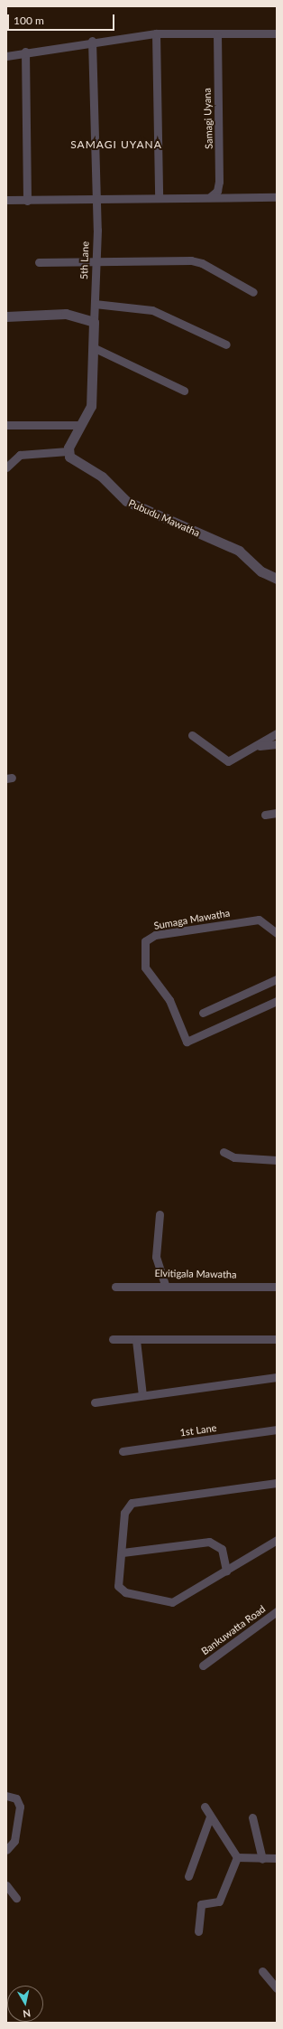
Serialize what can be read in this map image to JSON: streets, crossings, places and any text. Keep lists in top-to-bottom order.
{
  "streets": {
    "street": [
      "Samagi Uyana",
      "5th Lane",
      "Pubudu Mawatha",
      "Sumaga Mawatha",
      "Elvitigala Mawatha",
      "1st Lane",
      "Bankuwatta Road"
    ]
  },
  "districts": ["SAMAGI UYANA"],
  "scale_bar": "100 m",
  "north": "bottom"
}
